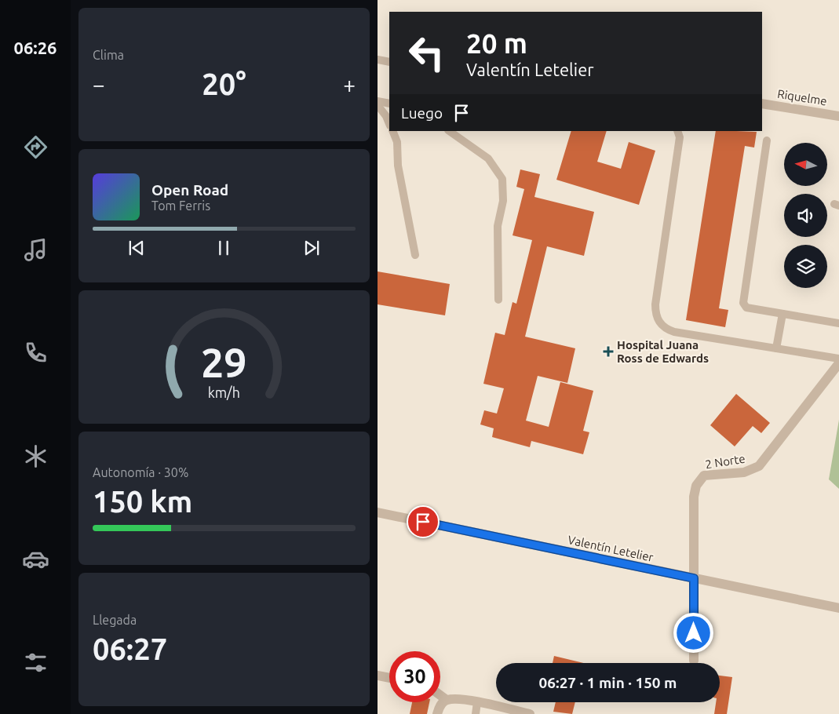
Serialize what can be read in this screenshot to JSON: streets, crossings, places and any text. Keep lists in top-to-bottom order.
{
  "streets": {
    "street": ["Riquelme", "2 Norte", "Valentín Letelier"]
  },
  "crossings": [
    ["2 Norte", "Valentín Letelier"]
  ],
  "places": {
    "health": ["Hospital Juana Ross de Edwards"]
  },
  "north": "left",
  "page": {
    "tabs": "06:26",
    "tile": [
      "Clima",
      ["Autonomía · 30%", "150 km"],
      ["Llegada", "06:27"]
    ],
    "turn": ["20 m", "Valentín Letelier"],
    "heat": ["−", "20°", "+"],
    "then": "Luego",
    "song": ["Open Road", "Tom Ferris"],
    "limit": "30",
    "trip": "06:27 · 1 min · 150 m",
    "gauge": ["29", "km/h"]
  }
}
